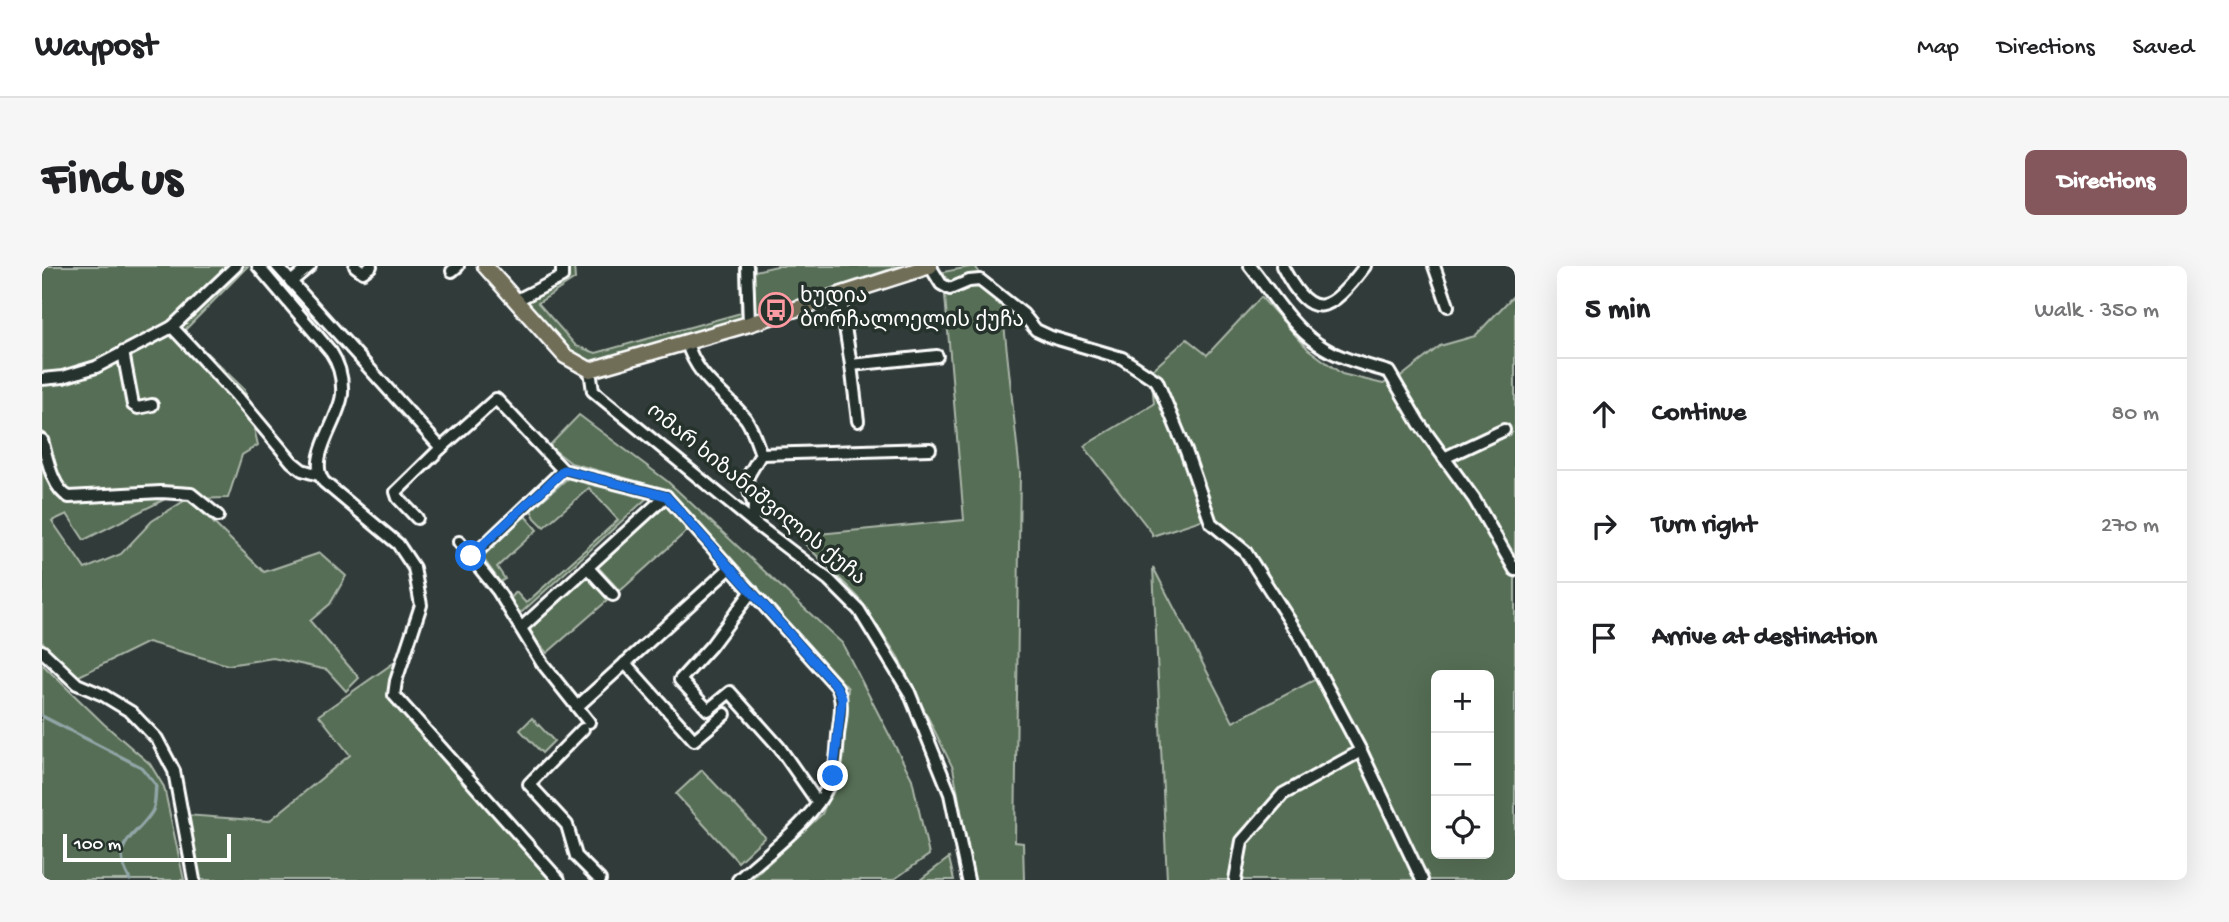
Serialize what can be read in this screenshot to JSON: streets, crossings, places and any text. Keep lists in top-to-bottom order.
{
  "streets": {
    "street": ["ომარ ხიზანიშვილის ქუჩა"]
  },
  "places": {
    "bus stop": ["ხუდია ბორჩალოელის ქუჩა"]
  },
  "scale_bar": "100 m",
  "page": {
    "header": "Waypost",
    "nav": ["Map", "Directions", "Saved"],
    "buttons": "Directions",
    "title": "Find us",
    "heading": ["5 min", "Walk · 350 m"],
    "list": [
      ["Continue", "80 m"],
      ["Turn right", "270 m"],
      "Arrive at destination"
    ],
    "map_buttons": ["+", "−"],
    "scale": "100 m"
  }
}
